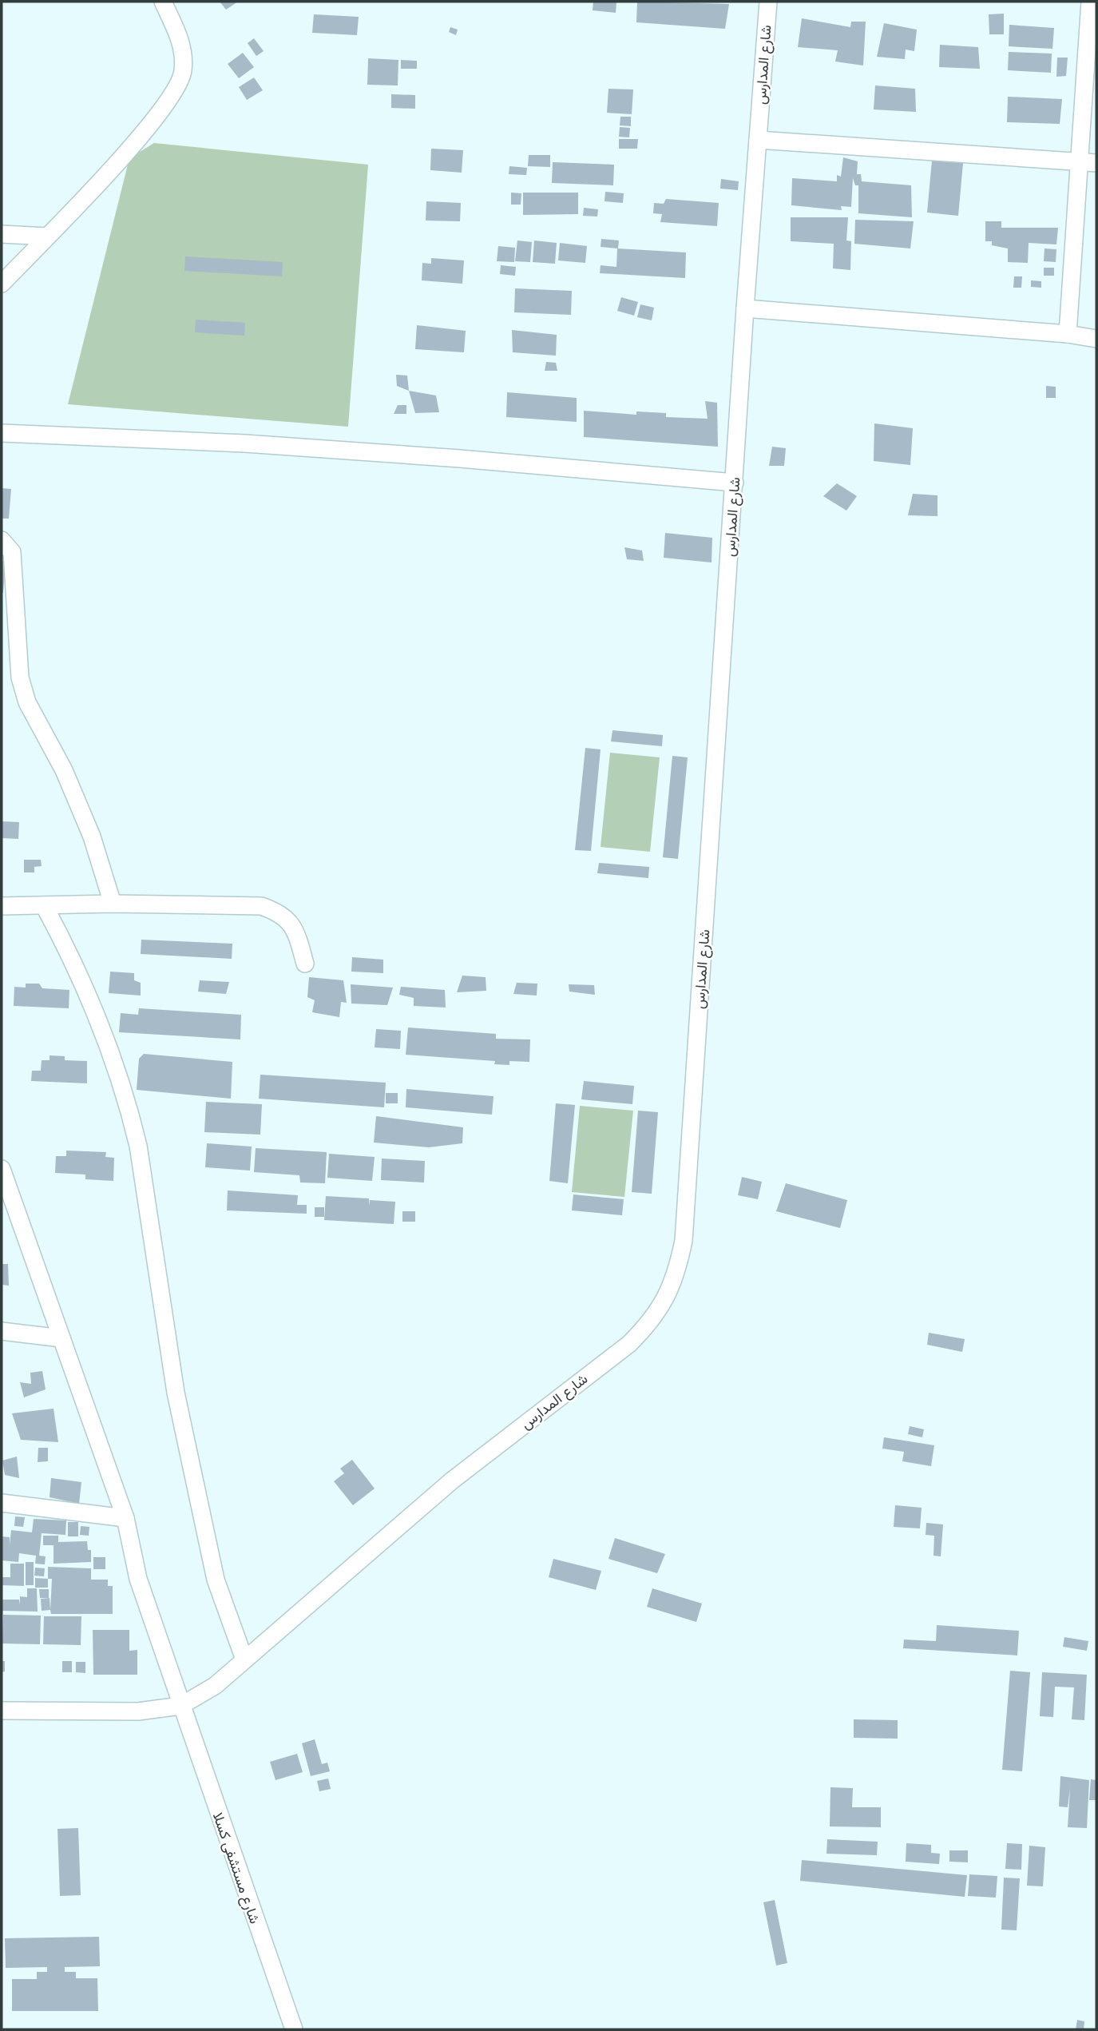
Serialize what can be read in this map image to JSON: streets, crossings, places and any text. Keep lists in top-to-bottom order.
{
  "streets": {
    "street": ["شارع المدارس", "شارع مستشفى كسلا"]
  },
  "crossings": [
    ["شارع المدارس", "شارع مستشفى كسلا"]
  ]
}
